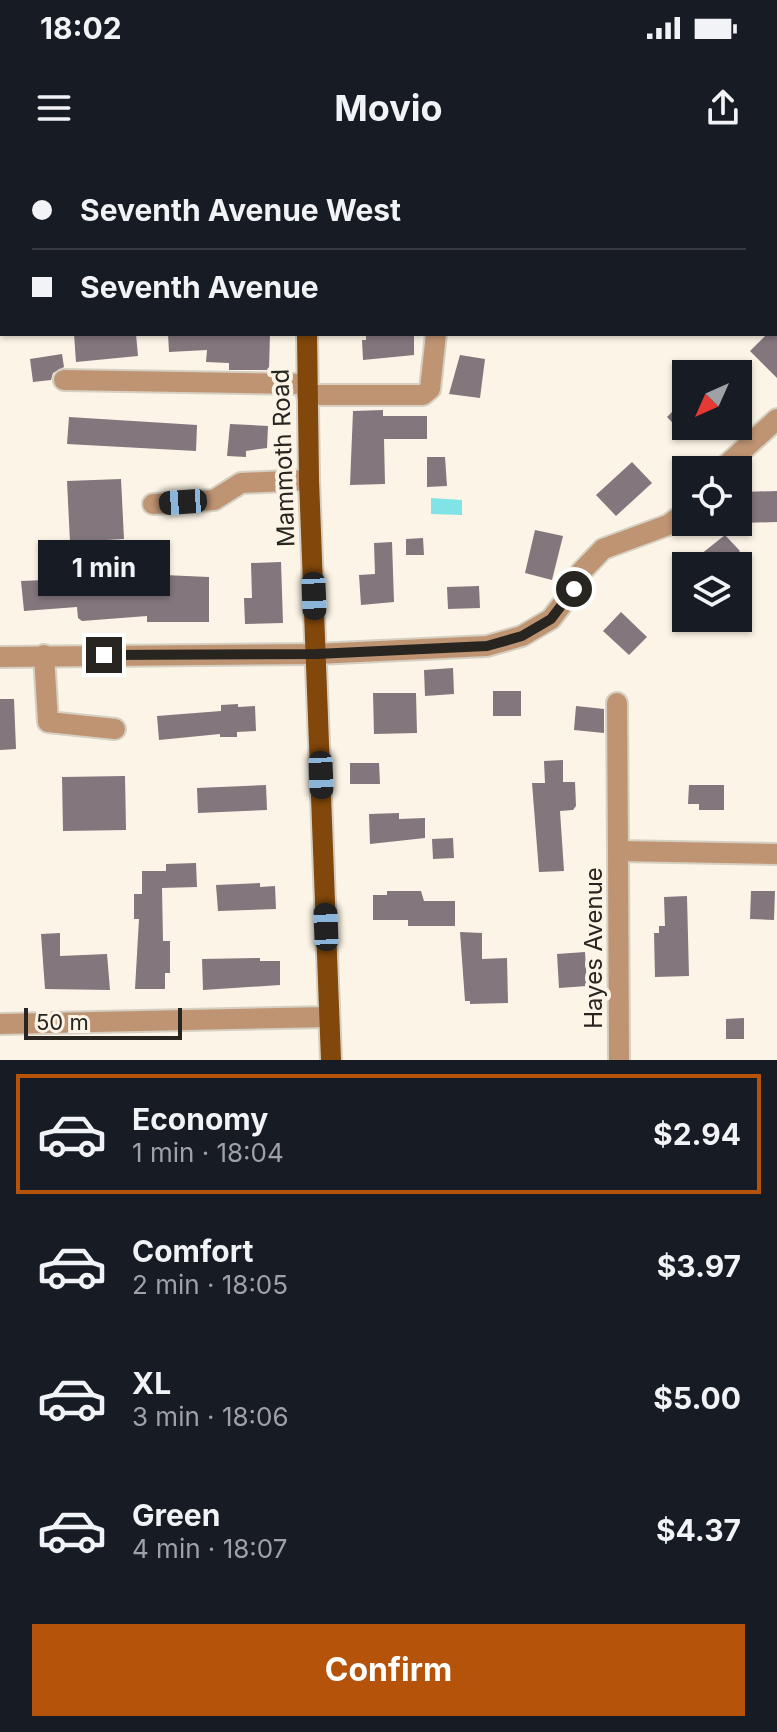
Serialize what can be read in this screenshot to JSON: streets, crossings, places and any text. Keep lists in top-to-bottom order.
{
  "streets": {
    "main road": ["Mammoth Road"],
    "street": ["Hayes Avenue"]
  },
  "scale_bar": "50 m",
  "north": "bottom left",
  "page": {
    "status": "18:02",
    "header": "Movio",
    "banner": ["Seventh Avenue West", "Seventh Avenue"],
    "bubble": "1 min",
    "scale": "50 m",
    "list": [
      {
        "name": "Economy",
        "note": "1 min · 18:04",
        "value": "$2.94"
      },
      {
        "name": "Comfort",
        "note": "2 min · 18:05",
        "value": "$3.97"
      },
      {
        "name": "XL",
        "note": "3 min · 18:06",
        "value": "$5.00"
      },
      {
        "name": "Green",
        "note": "4 min · 18:07",
        "value": "$4.37"
      }
    ],
    "buttons": "Confirm"
  }
}
